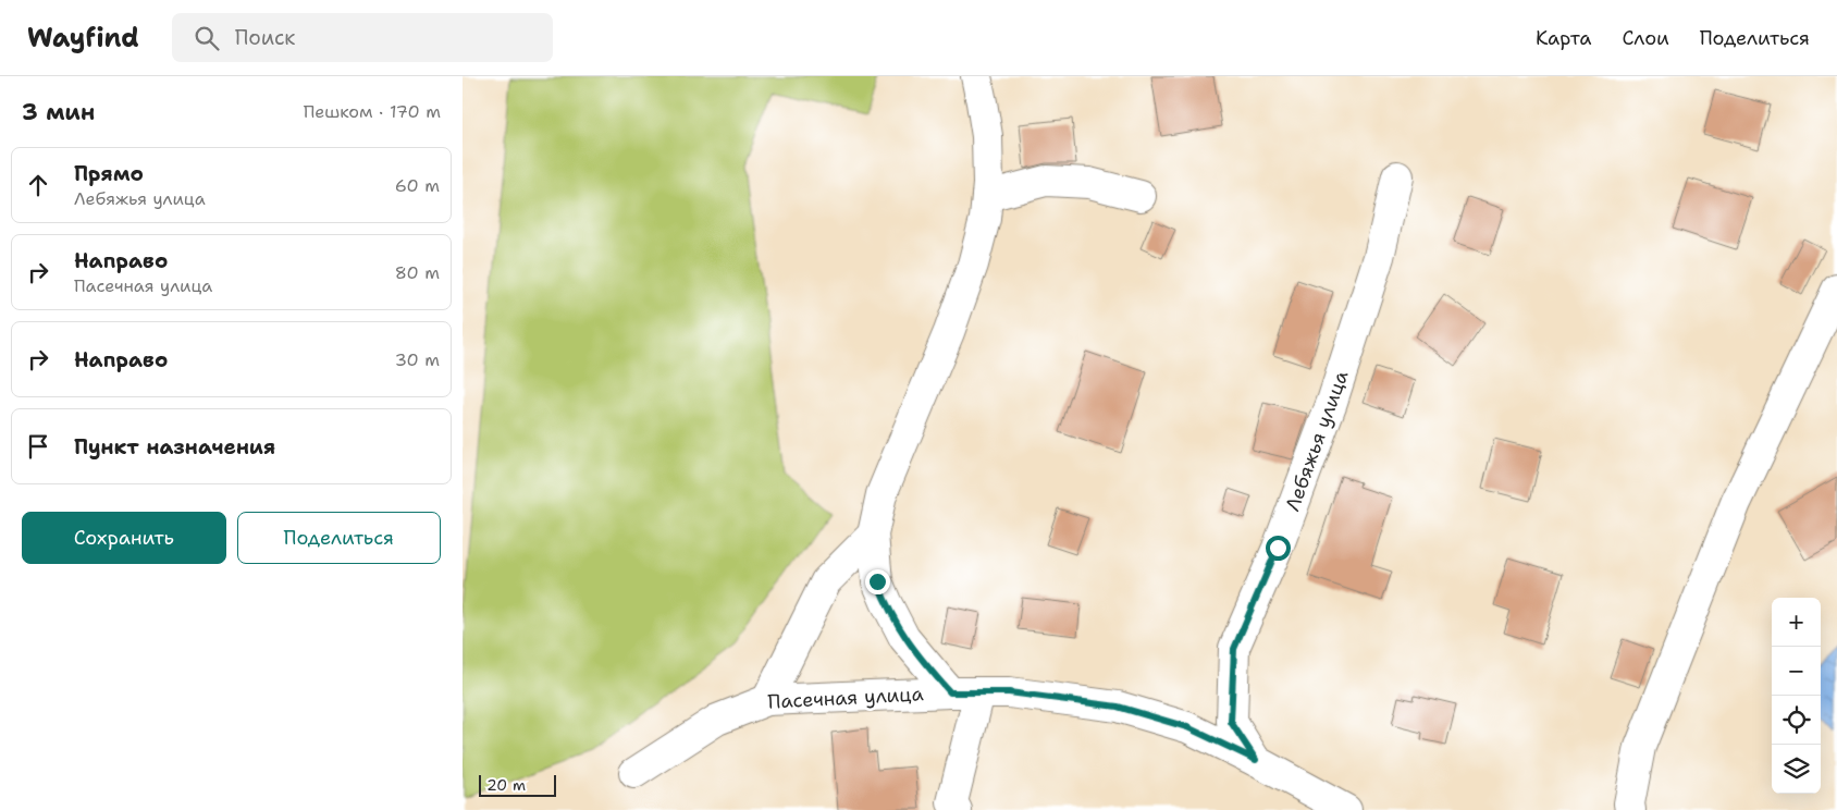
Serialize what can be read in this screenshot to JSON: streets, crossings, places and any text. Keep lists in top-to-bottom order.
{
  "streets": {
    "street": ["Лебяжья улица", "Пасечная улица"]
  },
  "crossings": [
    ["Лебяжья улица", "Пасечная улица"]
  ],
  "scale_bar": "20 m",
  "page": {
    "header": "Wayfind",
    "search": "Поиск",
    "nav": ["Карта", "Слои", "Поделиться"],
    "heading": ["3 мин", "Пешком · 170 m"],
    "list": [
      ["Прямо", "Лебяжья улица", "60 m"],
      ["Направо", "Пасечная улица", "80 m"],
      ["Направо", "30 m"],
      "Пункт назначения"
    ],
    "buttons": ["Сохранить", "Поделиться"],
    "map_buttons": ["+", "−"],
    "scale": "20 m"
  }
}
